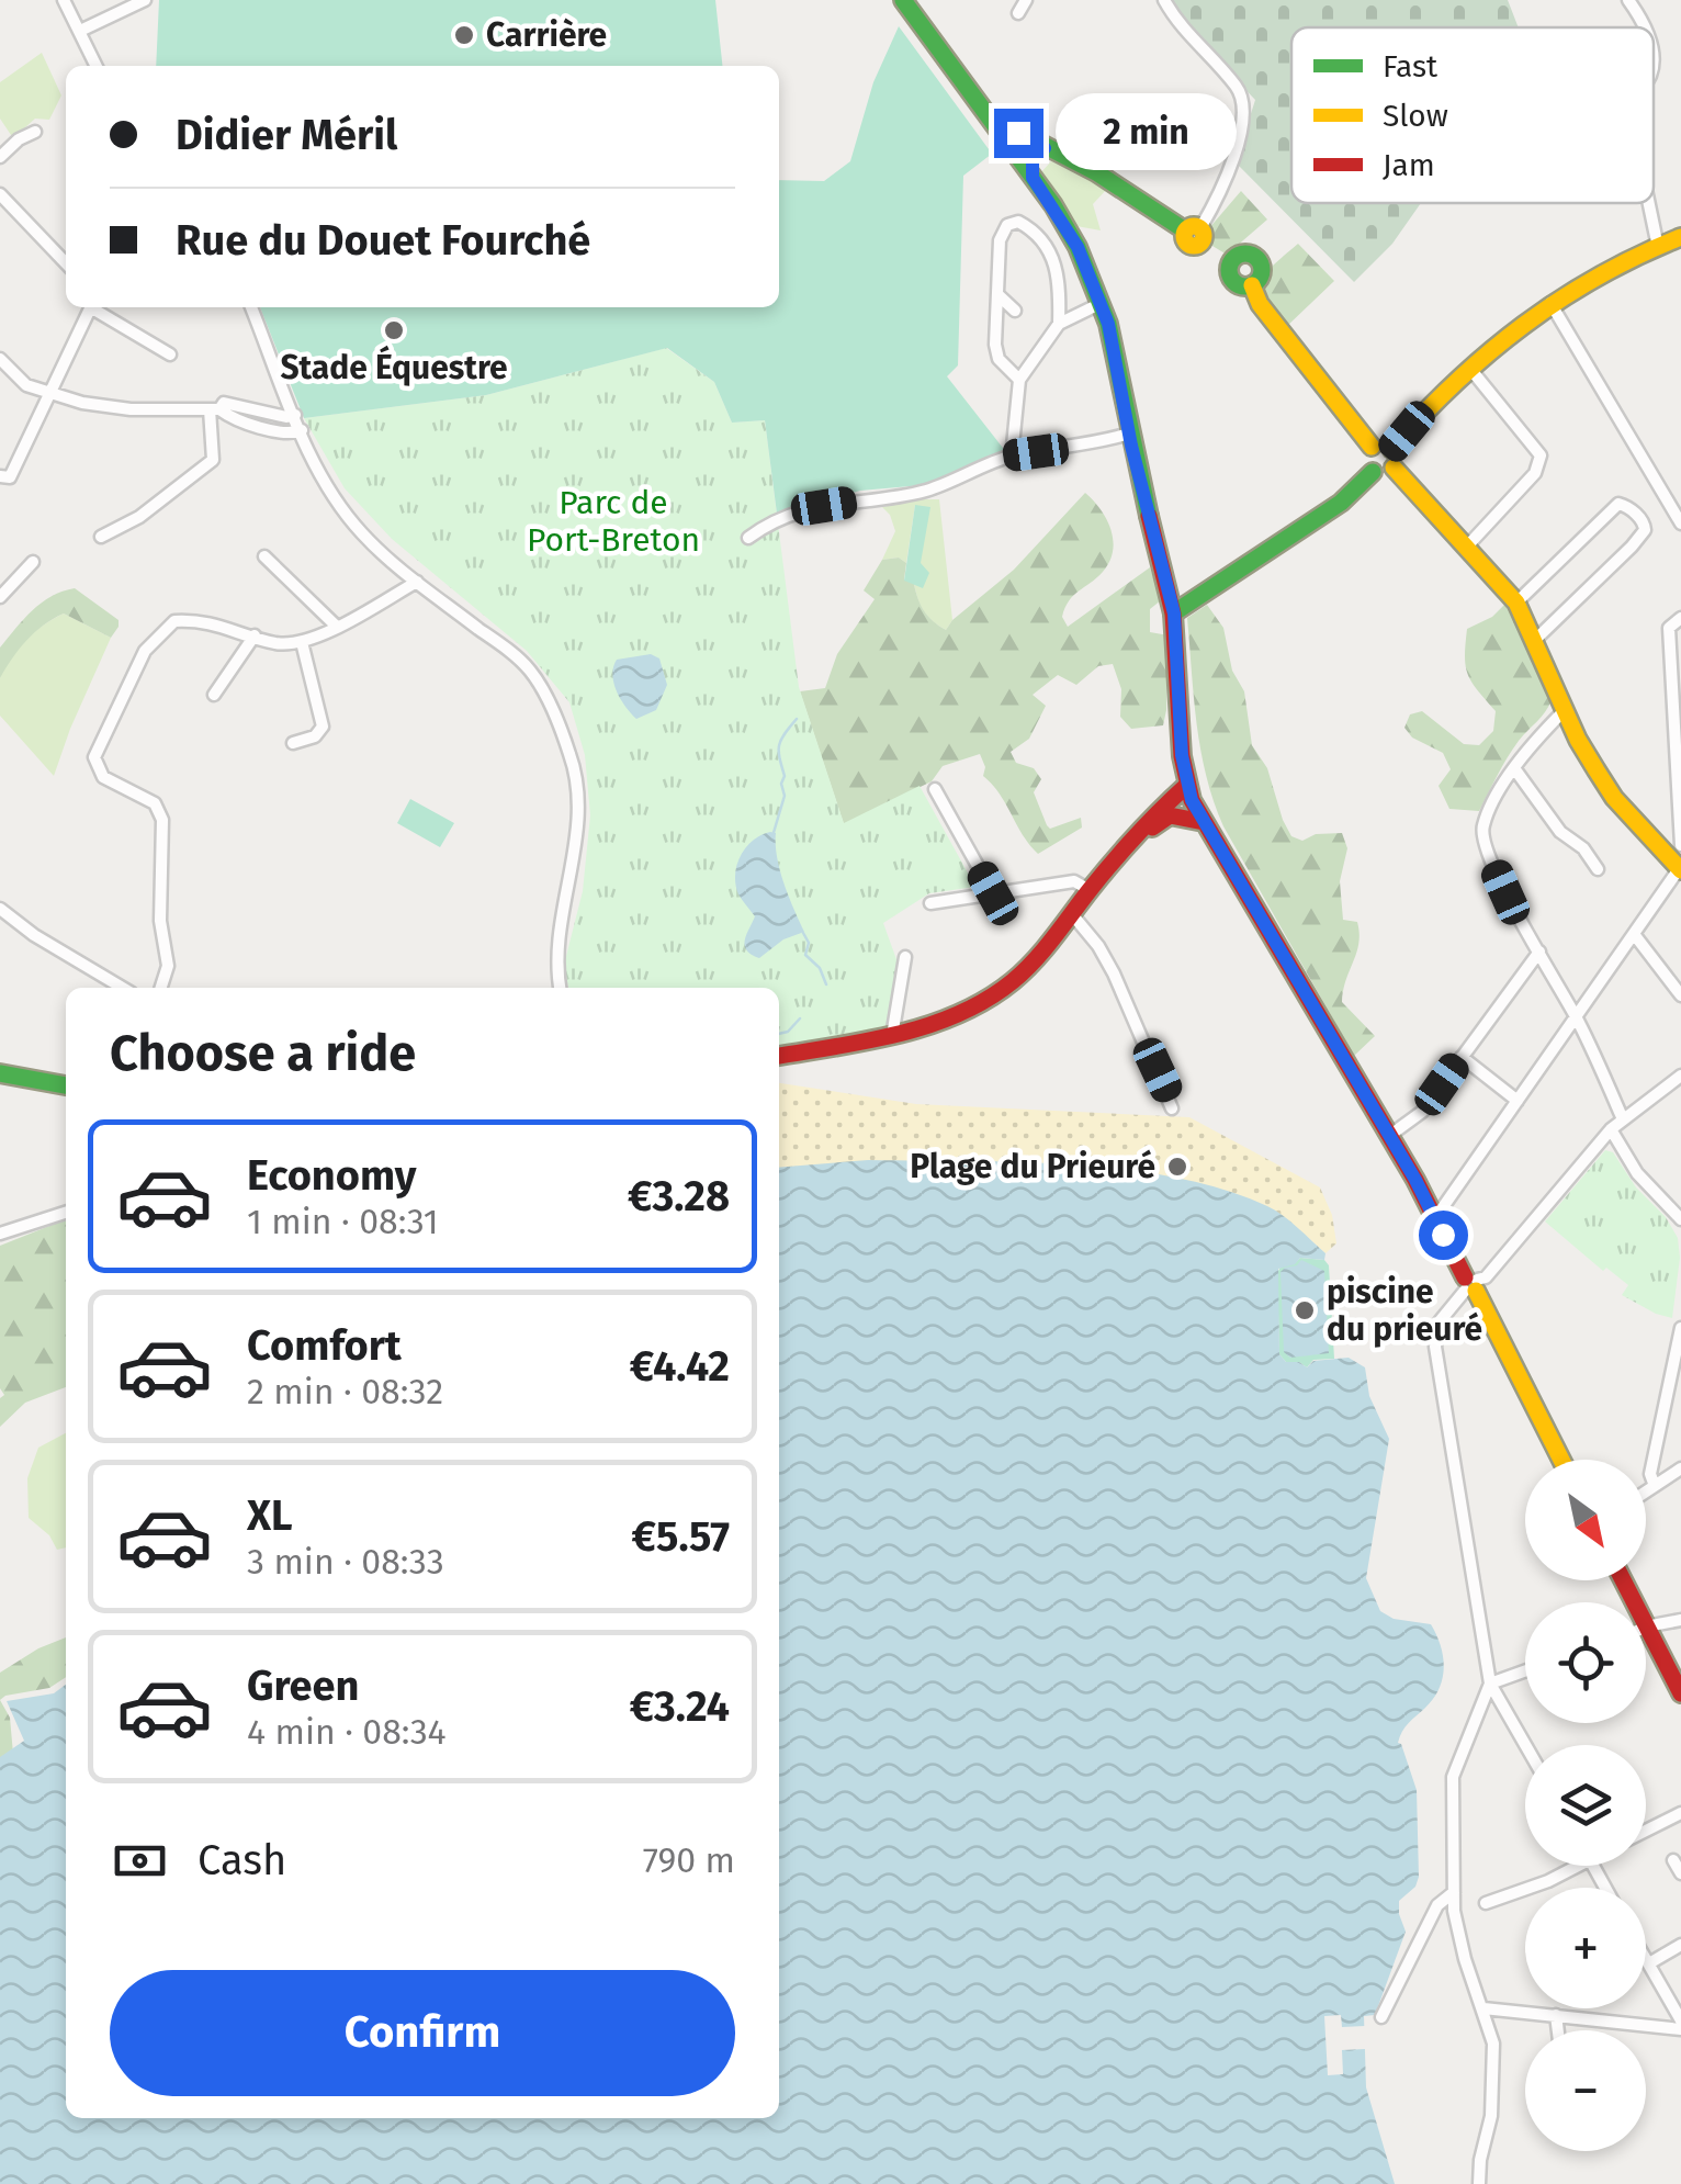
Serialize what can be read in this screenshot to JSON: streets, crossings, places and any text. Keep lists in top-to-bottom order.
{
  "parks": ["Parc de Port-Breton"],
  "places": [
    "Carrière",
    "Stade Équestre",
    "Plage du Prieuré",
    "piscine du prieuré"
  ],
  "legend": ["Fast", "Slow", "Jam"],
  "north": "bottom right",
  "page": {
    "banner": ["Didier Méril", "Rue du Douet Fourché"],
    "bubble": "2 min",
    "heading": "Choose a ride",
    "list": [
      {
        "name": "Economy",
        "note": "1 min · 08:31",
        "value": "€3.28"
      },
      {
        "name": "Comfort",
        "note": "2 min · 08:32",
        "value": "€4.42"
      },
      {
        "name": "XL",
        "note": "3 min · 08:33",
        "value": "€5.57"
      },
      {
        "name": "Green",
        "note": "4 min · 08:34",
        "value": "€3.24"
      }
    ],
    "map_buttons": ["+", "−"],
    "pay": ["Cash", "790 m"],
    "buttons": "Confirm"
  }
}
